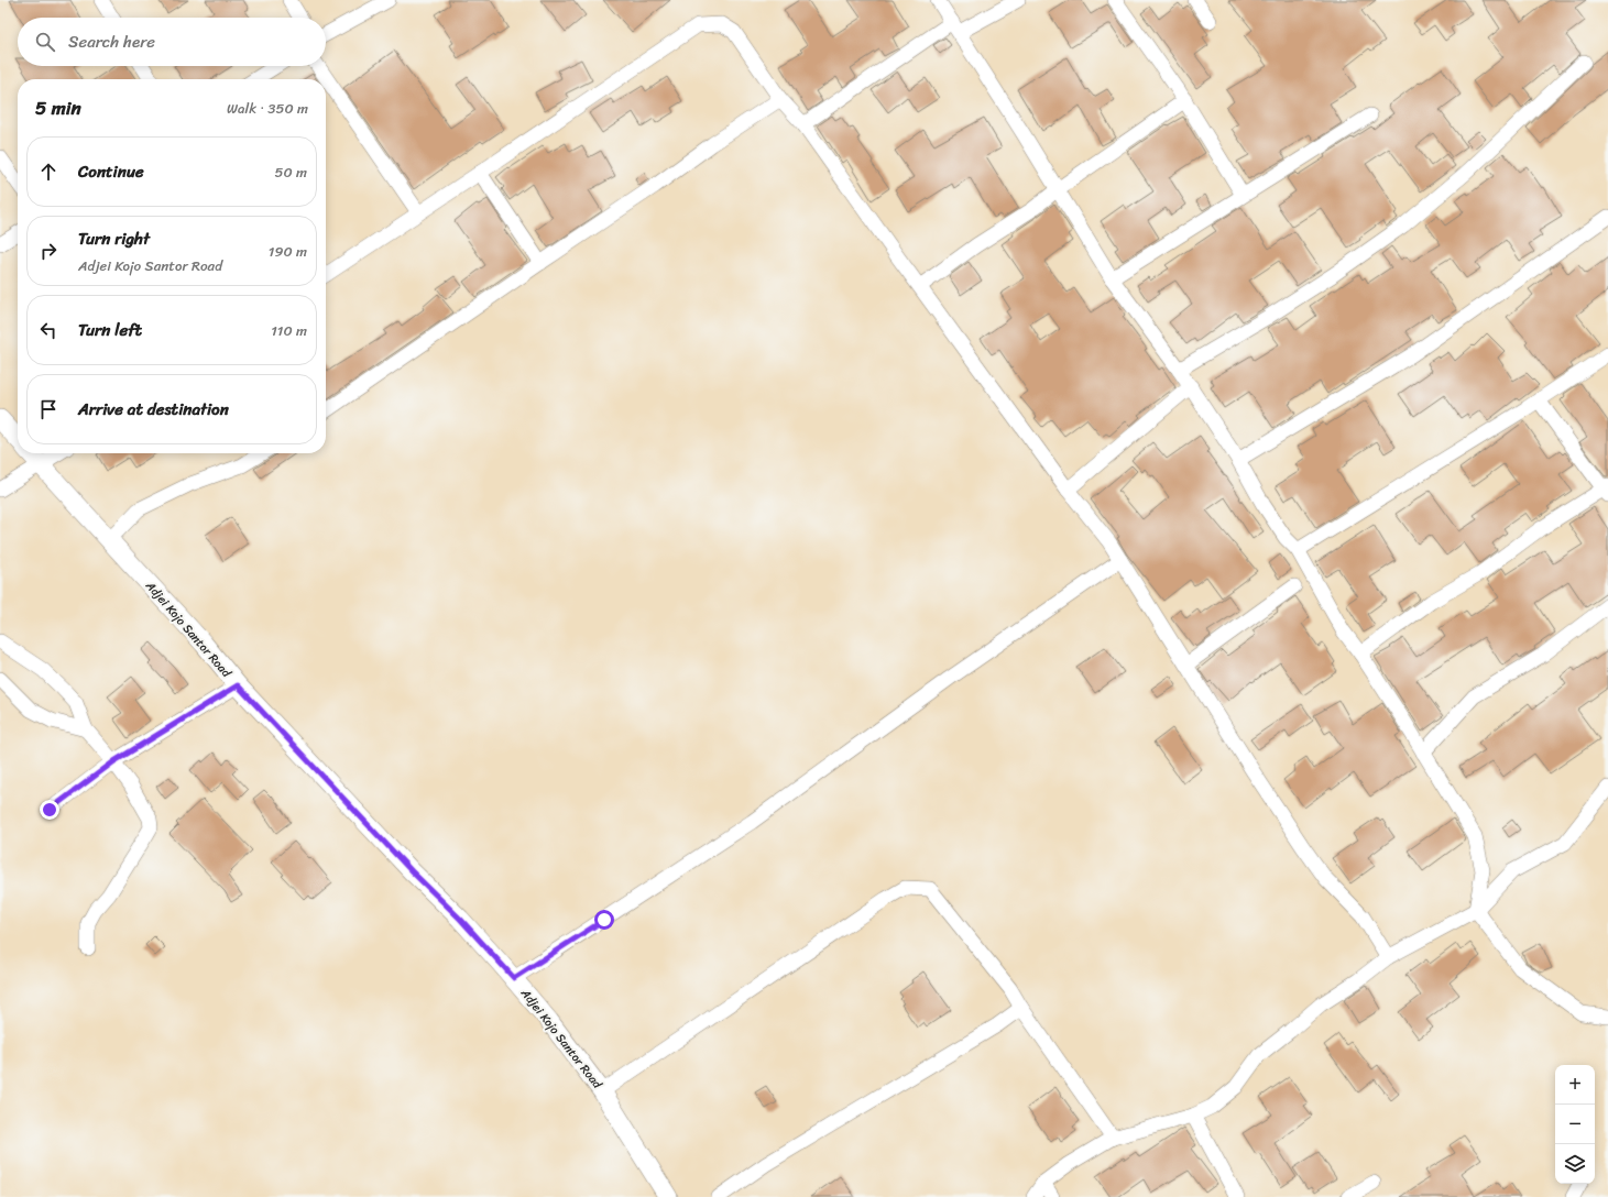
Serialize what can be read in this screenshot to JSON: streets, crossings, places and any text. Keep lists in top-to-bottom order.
{
  "streets": {
    "street": ["Adjei Kojo Santor Road"]
  },
  "page": {
    "search": "Search here",
    "heading": ["5 min", "Walk · 350 m"],
    "list": [
      ["Continue", "50 m"],
      ["Turn right", "Adjei Kojo Santor Road", "190 m"],
      ["Turn left", "110 m"],
      "Arrive at destination"
    ],
    "map_buttons": ["+", "−"]
  }
}
